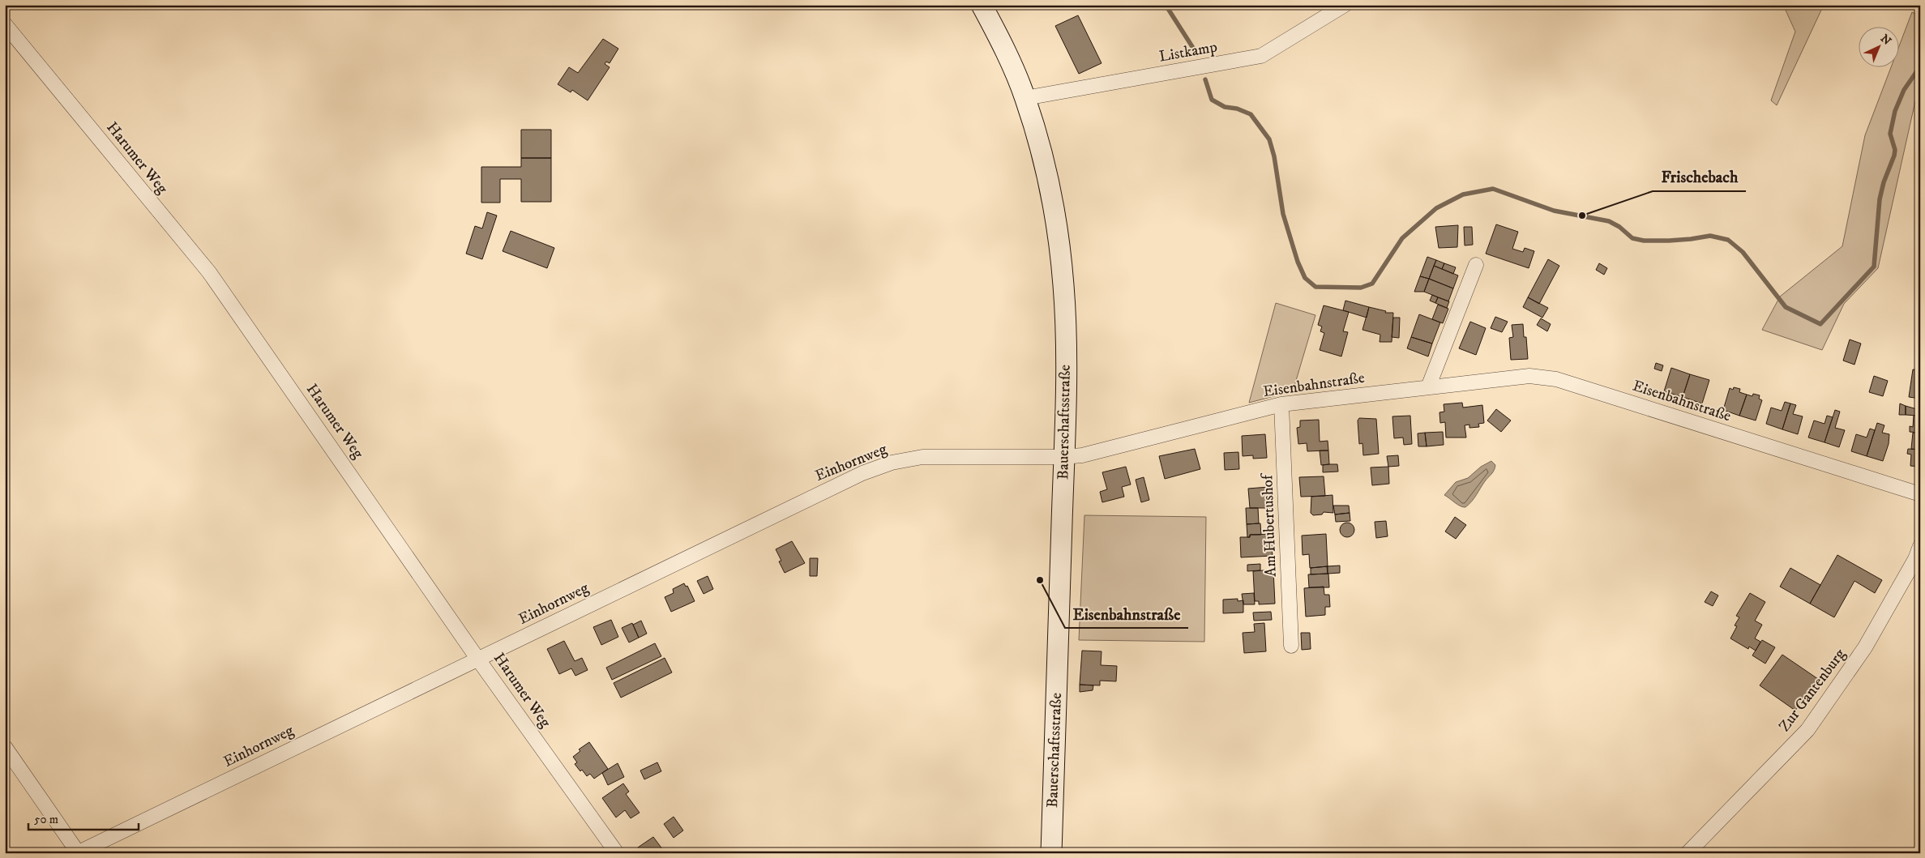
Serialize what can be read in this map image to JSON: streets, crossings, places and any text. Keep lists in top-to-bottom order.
{
  "streets": {
    "street": [
      "Listkamp",
      "Harumer Weg",
      "Eisenbahnstraße",
      "Bauerschaftsstraße",
      "Einhornweg",
      "Am Hubertushof",
      "Zur Gantenburg"
    ]
  },
  "crossings": [
    ["Listkamp", "Bauerschaftsstraße"],
    ["Harumer Weg", "Einhornweg"],
    ["Eisenbahnstraße", "Bauerschaftsstraße"],
    ["Eisenbahnstraße", "Einhornweg"],
    ["Eisenbahnstraße", "Am Hubertushof"],
    ["Bauerschaftsstraße", "Einhornweg"]
  ],
  "places": ["Frischebach", "Eisenbahnstraße"],
  "scale_bar": "50 m",
  "north": "top right"
}
